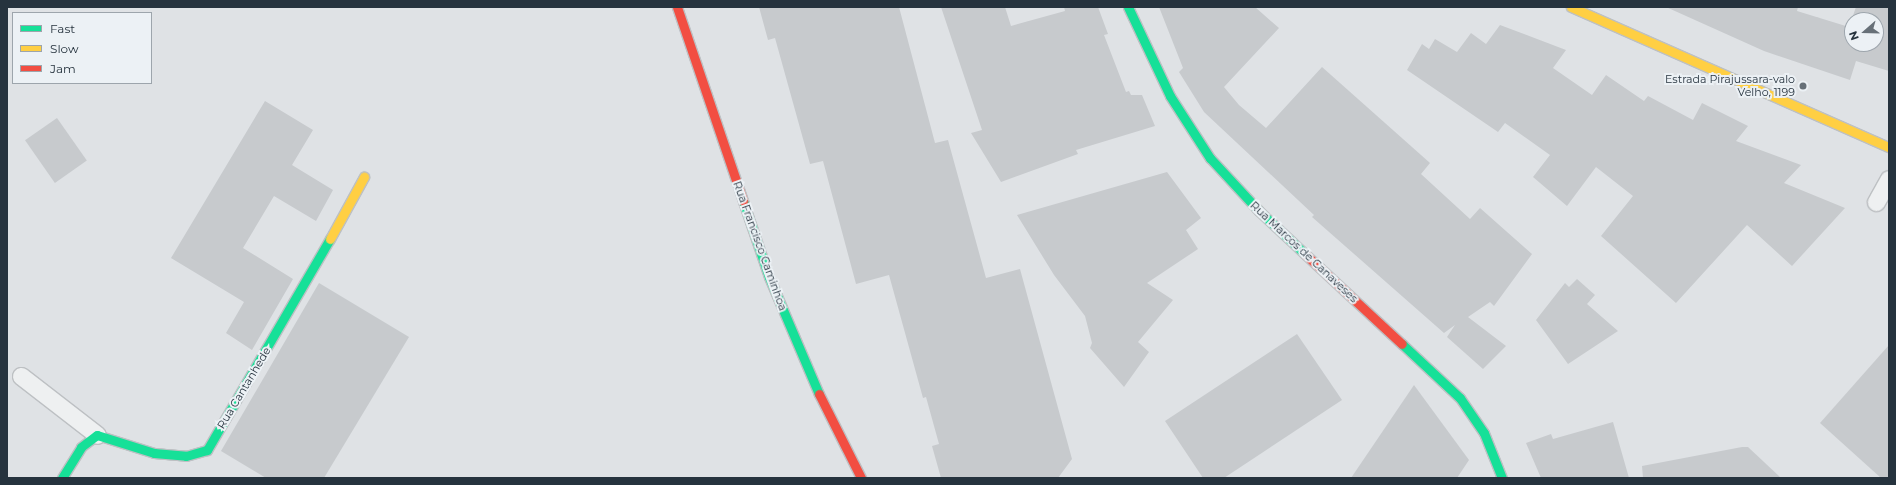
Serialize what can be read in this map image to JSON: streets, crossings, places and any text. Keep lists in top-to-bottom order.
{
  "streets": {
    "street": ["Rua Francisco Caminhoa", "Rua Marcos de Canaveses", "Rua Cantanhede"]
  },
  "places": ["Estrada Pirajussara-valo Velho, 1199"],
  "legend": ["Fast", "Slow", "Jam"],
  "north": "left"
}
